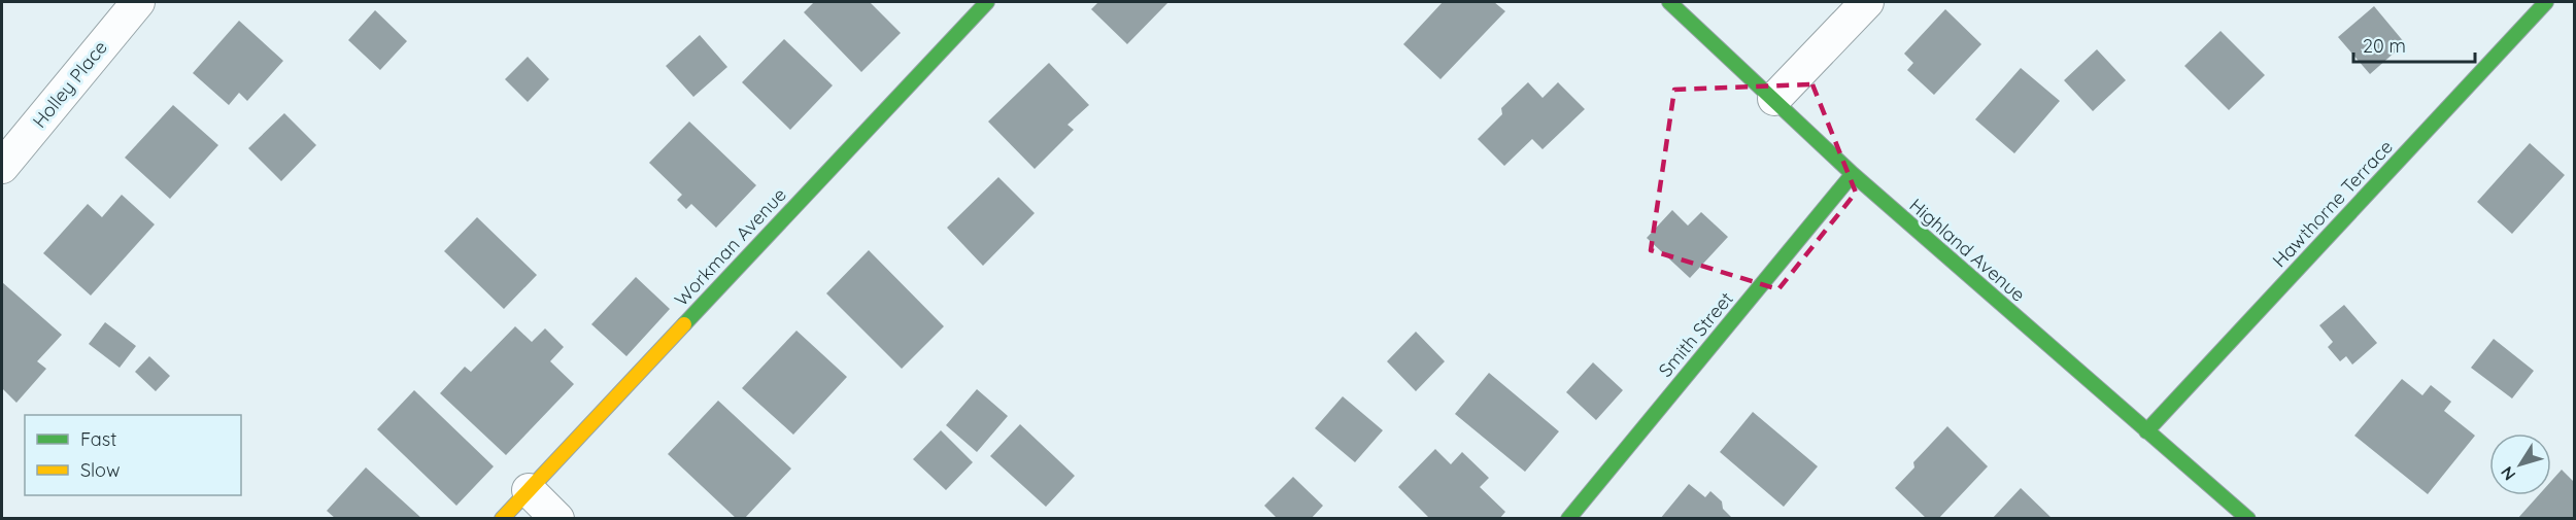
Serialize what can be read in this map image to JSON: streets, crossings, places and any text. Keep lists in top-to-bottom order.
{
  "streets": {
    "street": [
      "Holley Place",
      "Hawthorne Terrace",
      "Workman Avenue",
      "Highland Avenue",
      "Smith Street"
    ]
  },
  "crossings": [
    ["Hawthorne Terrace", "Highland Avenue"],
    ["Highland Avenue", "Smith Street"]
  ],
  "legend": ["Fast", "Slow"],
  "scale_bar": "20 m",
  "north": "bottom left"
}
